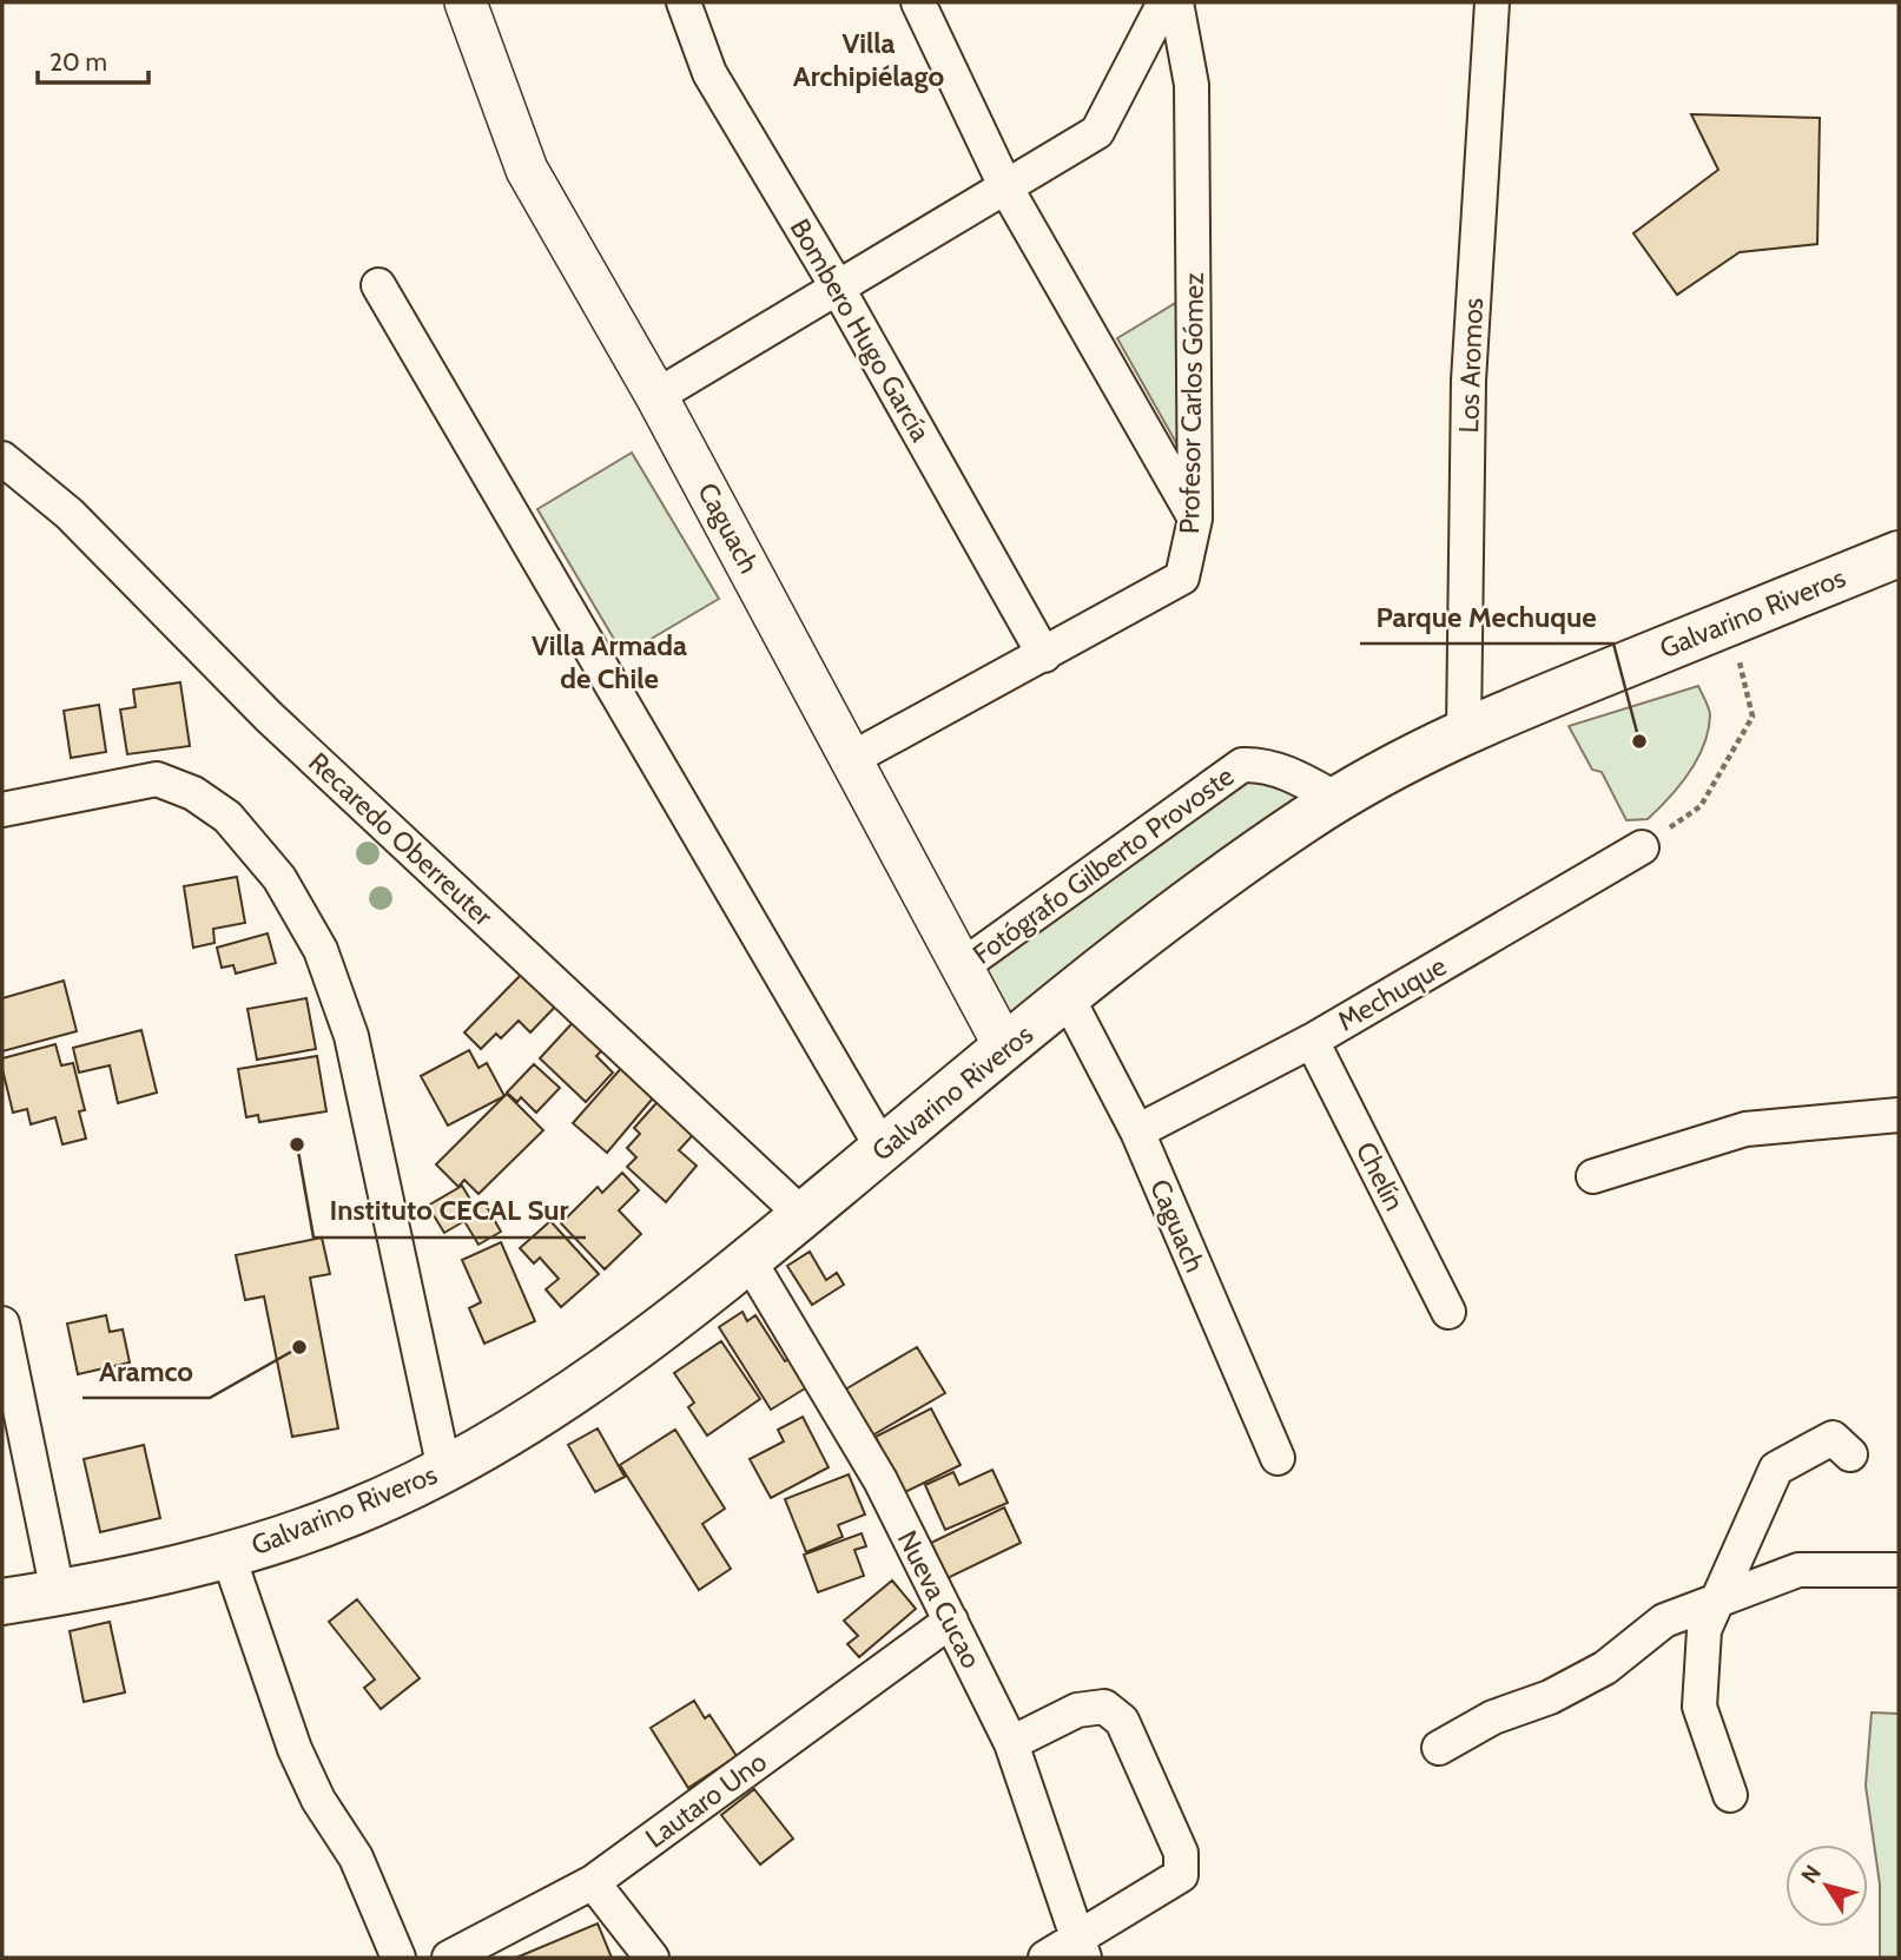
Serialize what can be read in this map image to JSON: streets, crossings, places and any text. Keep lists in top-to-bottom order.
{
  "streets": {
    "main road": ["Galvarino Riveros"],
    "street": [
      "Bombero Hugo García",
      "Los Aromos",
      "Profesor Carlos Gómez",
      "Caguach",
      "Recaredo Oberreuter",
      "Fotógrafo Gilberto Provoste",
      "Mechuque",
      "Chelín",
      "Nueva Cucao",
      "Lautaro Uno"
    ]
  },
  "crossings": [
    ["Bombero Hugo García", "Profesor Carlos Gómez"],
    ["Los Aromos", "Galvarino Riveros"],
    ["Profesor Carlos Gómez", "Caguach"],
    ["Caguach", "Galvarino Riveros"],
    ["Caguach", "Fotógrafo Gilberto Provoste"],
    ["Caguach", "Mechuque"],
    ["Galvarino Riveros", "Recaredo Oberreuter"],
    ["Galvarino Riveros", "Fotógrafo Gilberto Provoste"],
    ["Galvarino Riveros", "Nueva Cucao"],
    ["Mechuque", "Chelín"],
    ["Nueva Cucao", "Lautaro Uno"]
  ],
  "districts": ["Villa Archipiélago", "Villa Armada de Chile"],
  "places": ["Parque Mechuque", "Instituto CECAL Sur", "Aramco"],
  "scale_bar": "20 m",
  "north": "top left"
}
